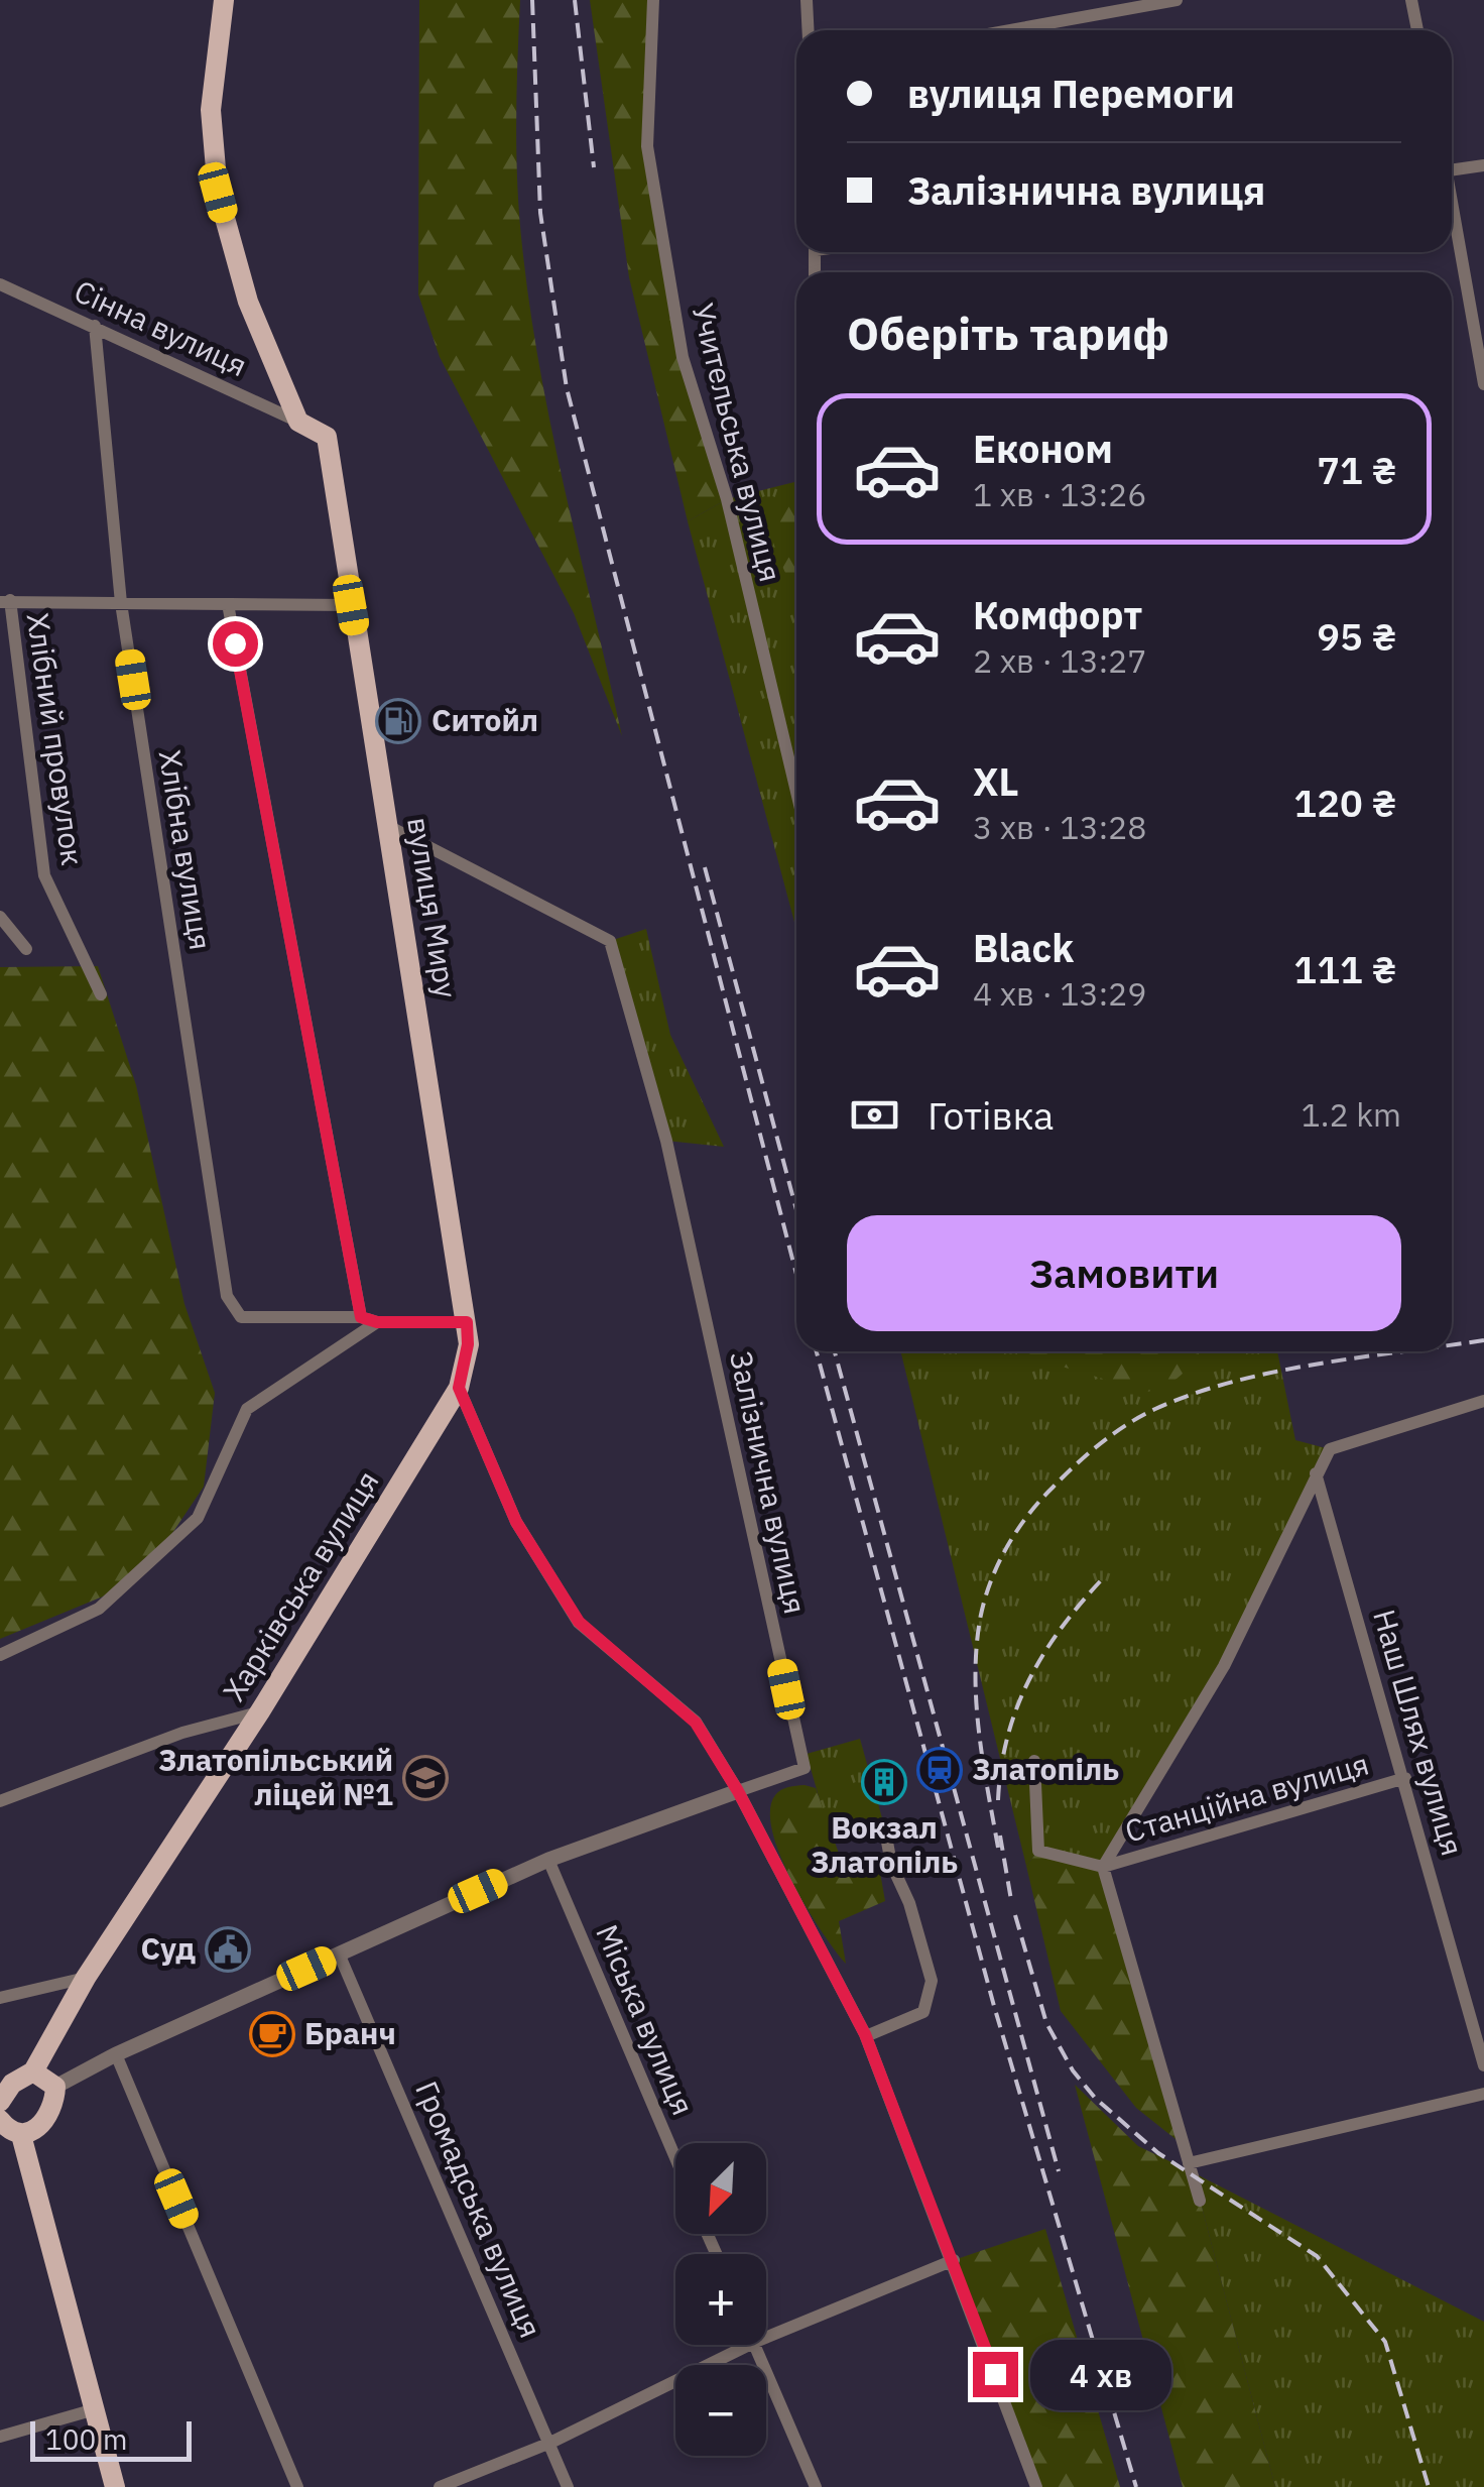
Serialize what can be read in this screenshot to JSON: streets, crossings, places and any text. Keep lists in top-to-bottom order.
{
  "streets": {
    "main road": ["вулиця Миру", "Харківська вулиця"],
    "street": [
      "Сінна вулиця",
      "Учительська вулиця",
      "Хлібний провулок",
      "Хлібна вулиця",
      "Залізнична вулиця",
      "Наш Шлях вулиця",
      "Станційна вулиця",
      "Міська вулиця",
      "Громадська вулиця"
    ]
  },
  "crossings": [
    ["Сінна вулиця", "Хлібна вулиця"],
    ["Сінна вулиця", "вулиця Миру"],
    ["вулиця Миру", "Залізнична вулиця"],
    ["вулиця Миру", "Харківська вулиця"],
    ["Наш Шлях вулиця", "Станційна вулиця"]
  ],
  "places": {
    "fuel station": ["Ситойл"],
    "station": ["Златопіль"],
    "school or university": ["Златопільський ліцей №1"],
    "building": ["Вокзал Златопіль"],
    "public building": ["Суд"],
    "cafe": ["Бранч"]
  },
  "scale_bar": "100 m",
  "north": "bottom left",
  "page": {
    "banner": ["вулиця Перемоги", "Залізнична вулиця"],
    "heading": "Оберіть тариф",
    "list": [
      {
        "name": "Економ",
        "note": "1 хв · 13:26",
        "value": "71 ₴"
      },
      {
        "name": "Комфорт",
        "note": "2 хв · 13:27",
        "value": "95 ₴"
      },
      {
        "name": "XL",
        "note": "3 хв · 13:28",
        "value": "120 ₴"
      },
      {
        "name": "Black",
        "note": "4 хв · 13:29",
        "value": "111 ₴"
      }
    ],
    "pay": ["Готівка", "1.2 km"],
    "buttons": "Замовити",
    "map_buttons": ["+", "−"],
    "bubble": "4 хв",
    "scale": "100 m"
  }
}
